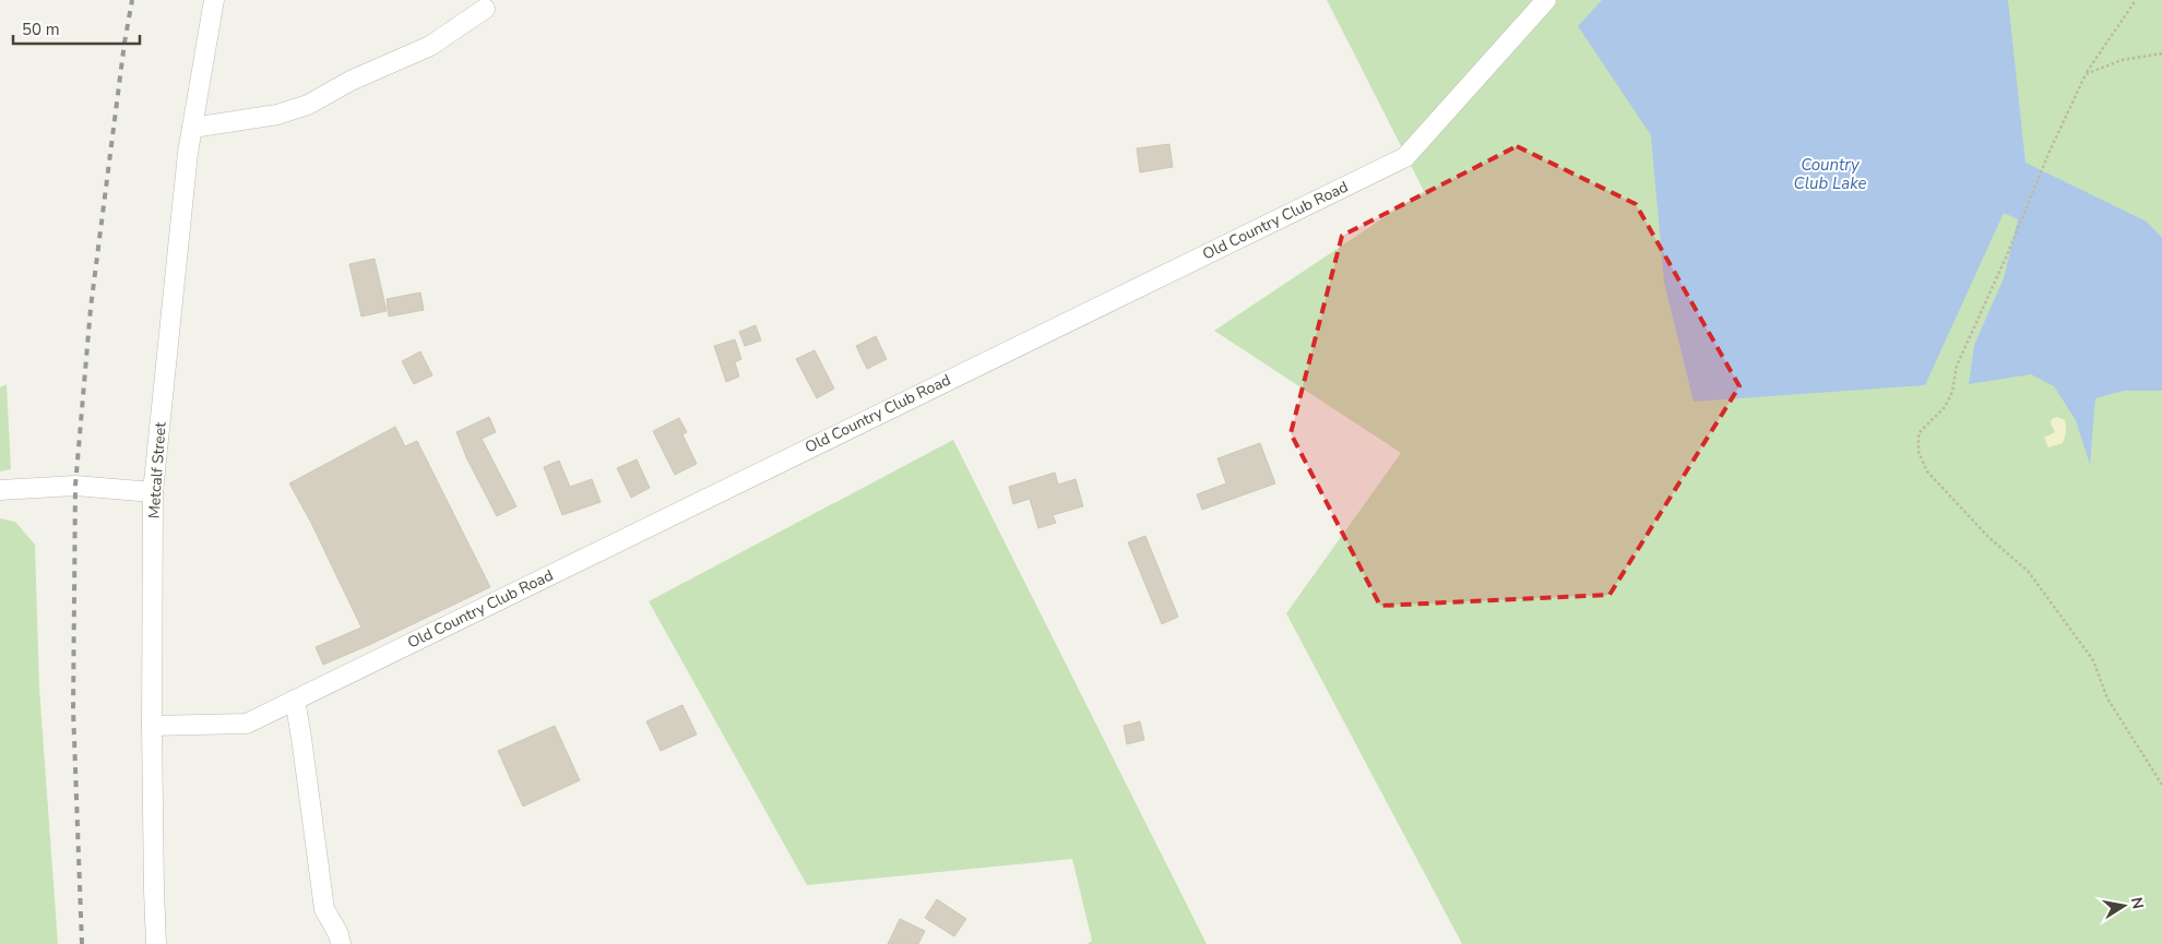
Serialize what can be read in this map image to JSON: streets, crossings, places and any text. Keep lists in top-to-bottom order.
{
  "streets": {
    "street": ["Old Country Club Road", "Metcalf Street"]
  },
  "crossings": [
    ["Old Country Club Road", "Metcalf Street"]
  ],
  "water": ["Country Club Lake"],
  "scale_bar": "50 m",
  "north": "right"
}
